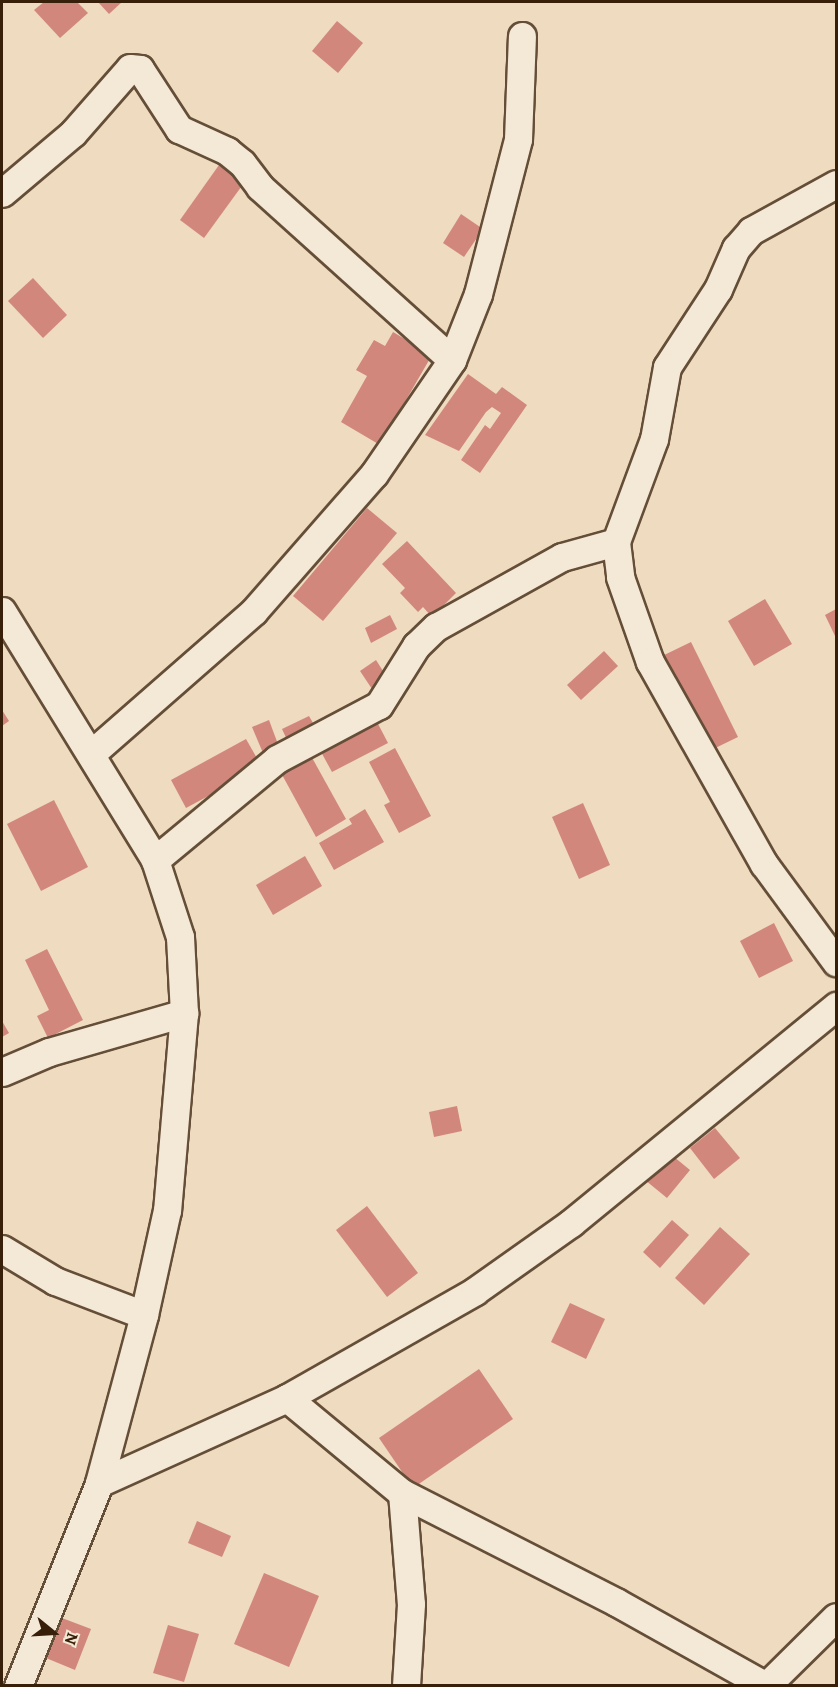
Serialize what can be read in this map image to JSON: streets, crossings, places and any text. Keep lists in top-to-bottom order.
{
  "north": "right"
}
